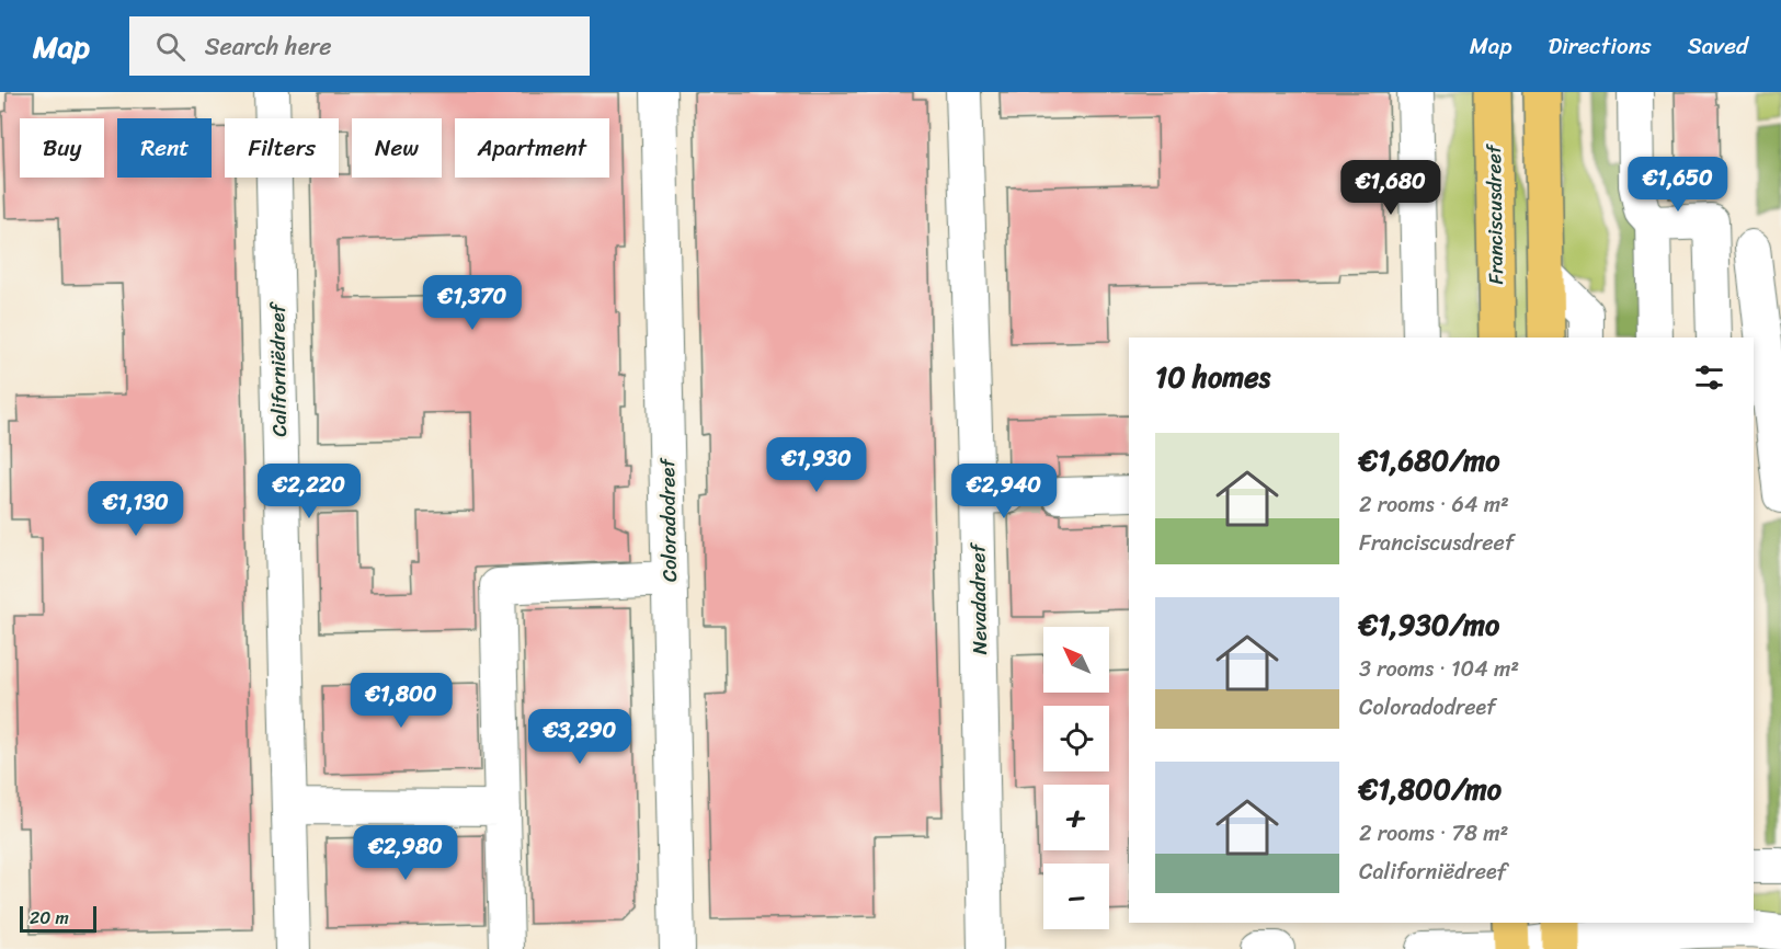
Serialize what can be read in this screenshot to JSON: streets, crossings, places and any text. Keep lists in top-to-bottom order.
{
  "streets": {
    "main road": ["Franciscusdreef"],
    "street": ["Californiëdreef", "Coloradodreef", "Nevadadreef"]
  },
  "scale_bar": "20 m",
  "north": "top left",
  "page": {
    "header": "Map",
    "search": "Search here",
    "nav": ["Map", "Directions", "Saved"],
    "chip": [
      "Buy",
      "Rent",
      "Filters",
      "New",
      "Apartment"
    ],
    "price": [
      "€1,650",
      "€1,680",
      "€1,370",
      "€1,930",
      "€2,220",
      "€2,940",
      "€1,130",
      "€1,800",
      "€3,290",
      "€2,980"
    ],
    "heading": "10 homes",
    "list": [
      {
        "name": "€1,680/mo",
        "note": "2 rooms · 64 m² · Franciscusdreef"
      },
      {
        "name": "€1,930/mo",
        "note": "3 rooms · 104 m² · Coloradodreef"
      },
      {
        "name": "€1,800/mo",
        "note": "2 rooms · 78 m² · Californiëdreef"
      }
    ],
    "map_buttons": ["+", "−"],
    "scale": "20 m"
  }
}
